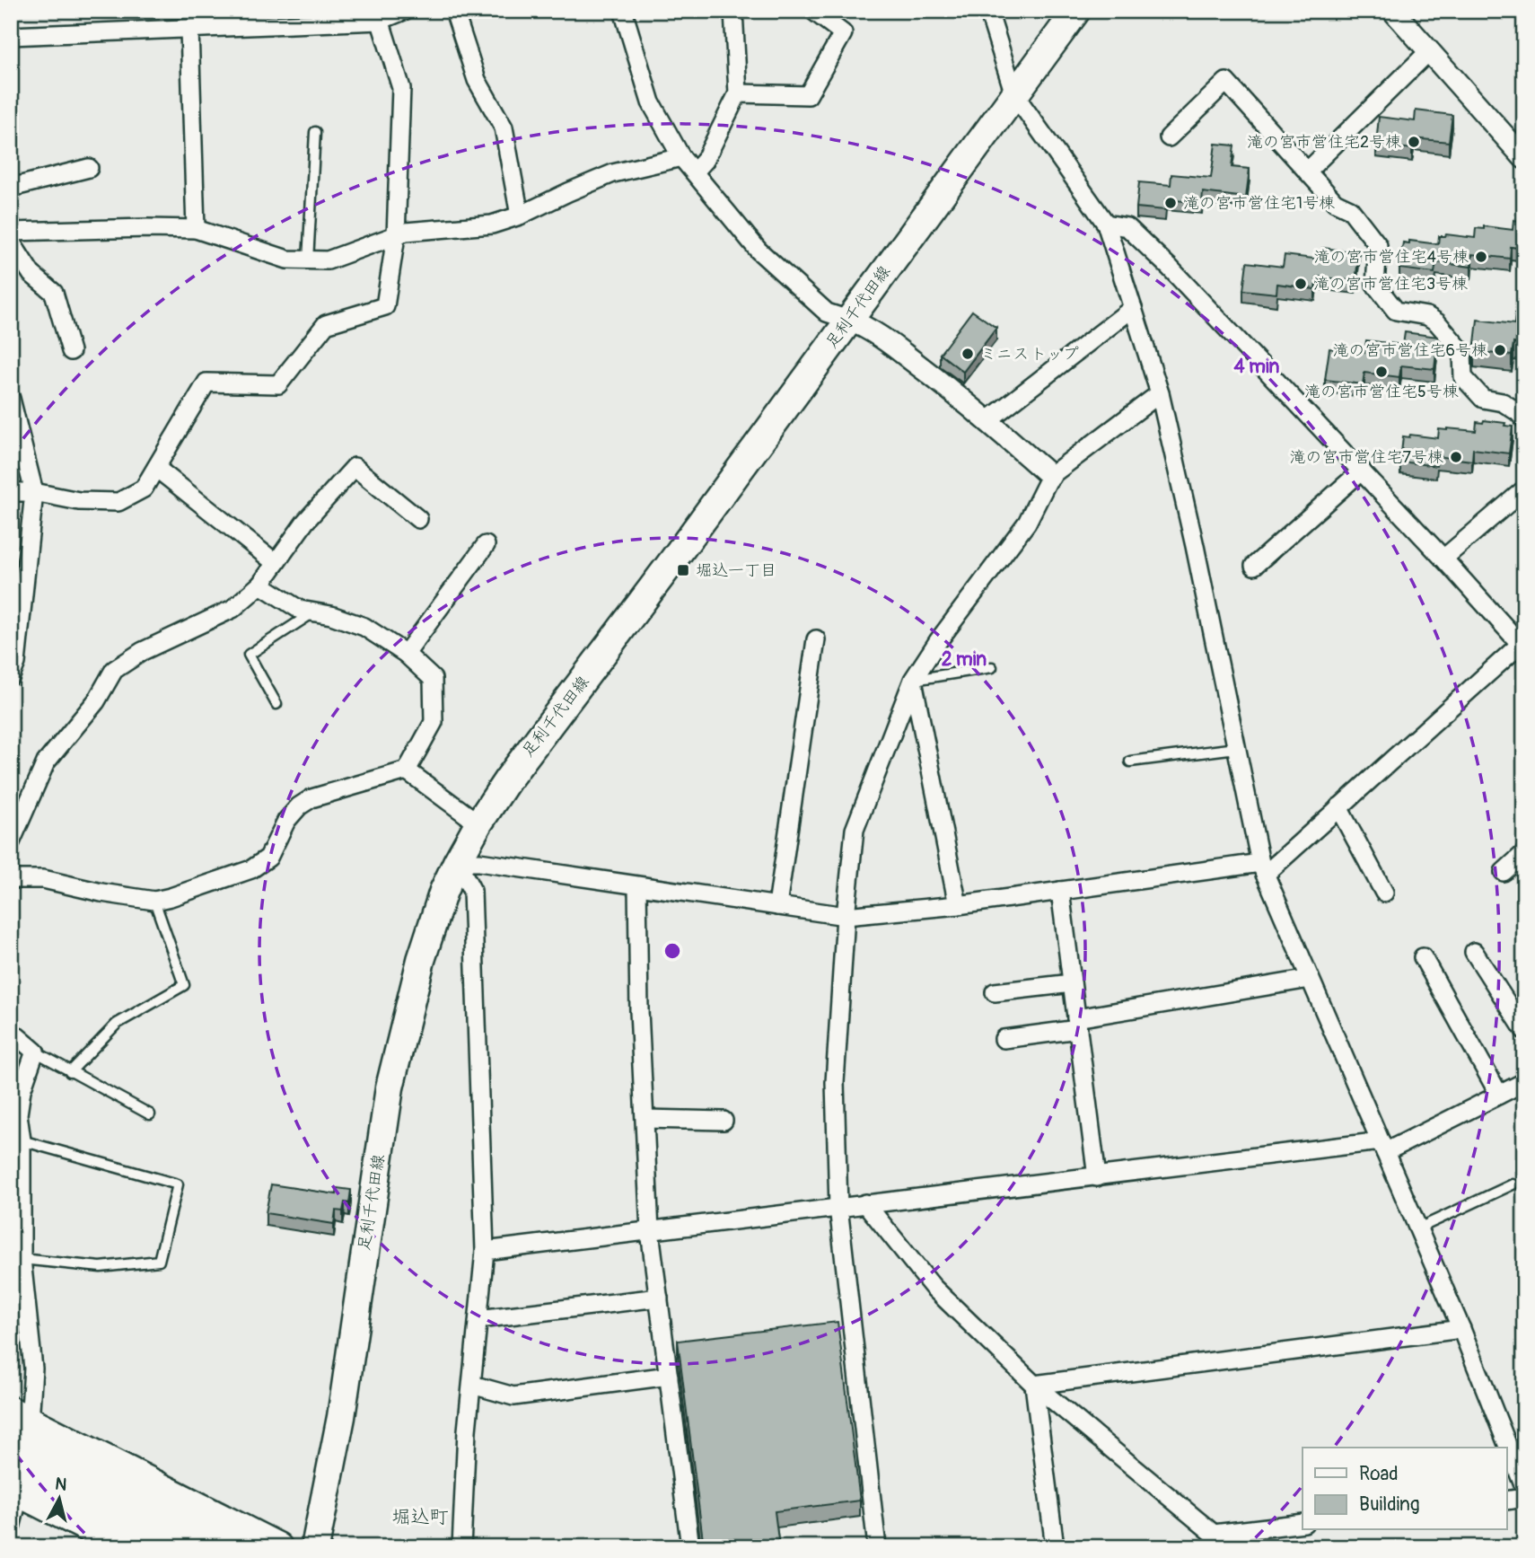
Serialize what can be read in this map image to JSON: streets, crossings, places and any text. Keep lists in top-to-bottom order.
{
  "streets": {
    "main road": ["足利千代田線"]
  },
  "districts": ["堀込町"],
  "places": {
    "other": [
      "滝の宮市営住宅2号棟",
      "滝の宮市営住宅1号棟",
      "滝の宮市営住宅4号棟",
      "滝の宮市営住宅3号棟",
      "滝の宮市営住宅6号棟",
      "ミニストップ",
      "滝の宮市営住宅5号棟",
      "滝の宮市営住宅7号棟"
    ],
    "transit": ["堀込一丁目"]
  },
  "legend": ["Road", "Building"],
  "north": "top",
  "rings": ["4 min", "2 min"]
}
